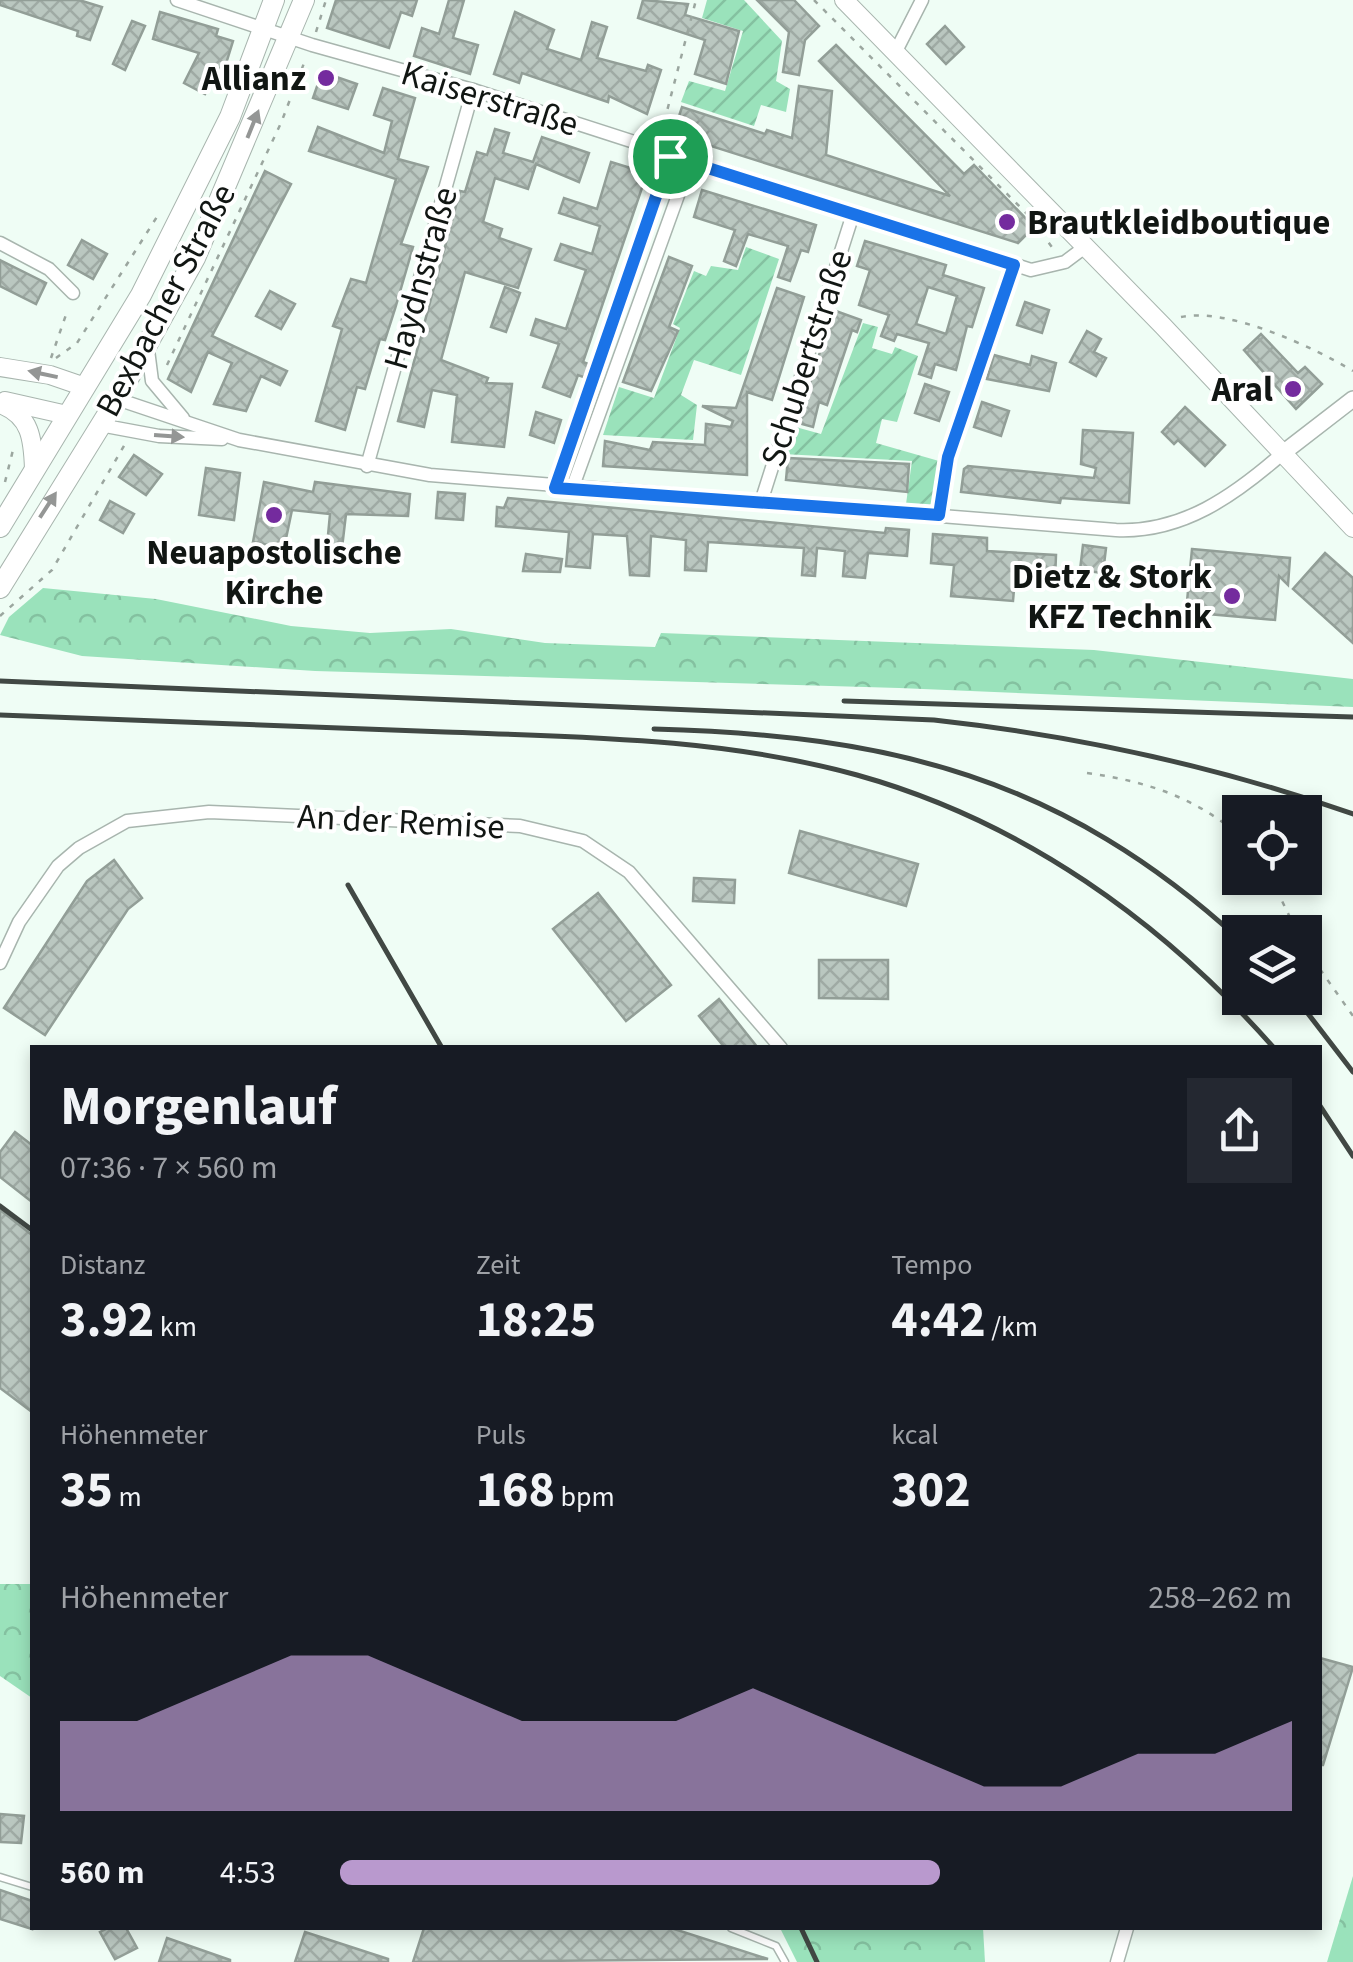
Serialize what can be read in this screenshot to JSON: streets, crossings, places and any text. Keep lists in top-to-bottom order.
{
  "streets": {
    "main road": ["Bexbacher Straße"],
    "street": [
      "Kaiserstraße",
      "Haydnstraße",
      "Schubertstraße",
      "An der Remise"
    ]
  },
  "crossings": [
    ["Kaiserstraße", "Haydnstraße"],
    ["Kaiserstraße", "Bexbacher Straße"],
    ["Kaiserstraße", "Schubertstraße"]
  ],
  "places": [
    "Allianz",
    "Brautkleidboutique",
    "Aral",
    "Neuapostolische Kirche",
    "Dietz & Stork KFZ Technik"
  ],
  "page": {
    "heading": ["Morgenlauf", "07:36 · 7 × 560 m"],
    "stats": [
      ["Distanz", "3.92 km"],
      ["Zeit", "18:25"],
      ["Tempo", "4:42 /km"],
      ["Höhenmeter", "35 m"],
      ["Puls", "168 bpm"],
      ["kcal", "302"]
    ],
    "chart": ["Höhenmeter", "258–262 m"],
    "list": [
      {
        "name": "560 m",
        "note": "4:53"
      }
    ]
  }
}
